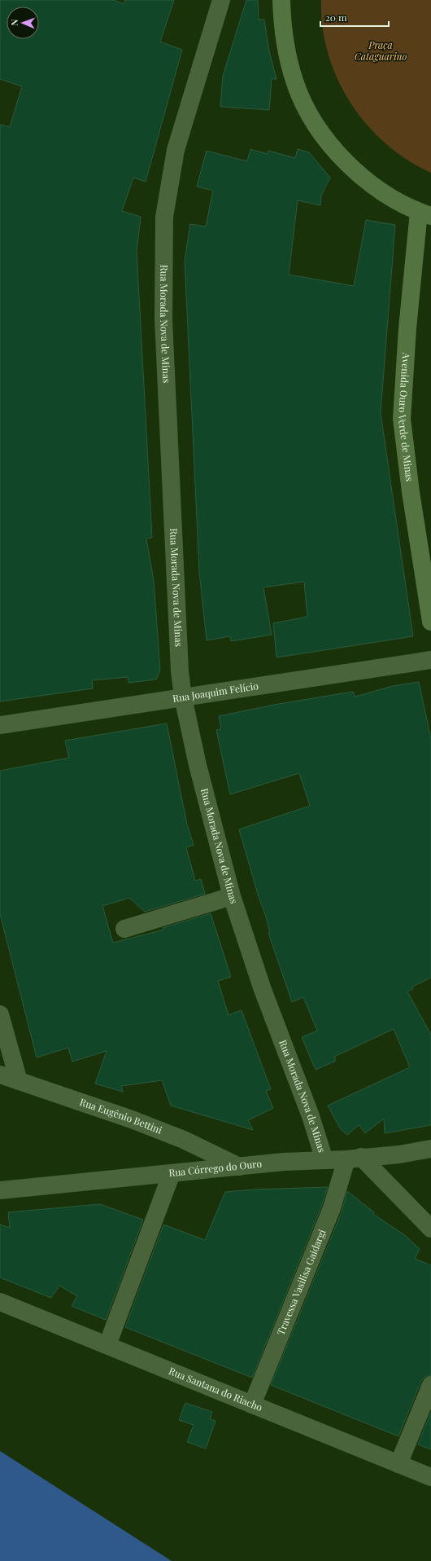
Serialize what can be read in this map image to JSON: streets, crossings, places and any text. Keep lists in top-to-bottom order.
{
  "streets": {
    "street": [
      "Rua Morada Nova de Minas",
      "Avenida Ouro Verde de Minas",
      "Rua Joaquim Felício",
      "Rua Eugênio Bettini",
      "Rua Córrego do Ouro",
      "Travessa Vasilisa Gaidargi",
      "Rua Santana do Riacho"
    ]
  },
  "crossings": [
    ["Rua Morada Nova de Minas", "Rua Joaquim Felício"],
    ["Rua Morada Nova de Minas", "Rua Córrego do Ouro"],
    ["Rua Eugênio Bettini", "Rua Córrego do Ouro"],
    ["Rua Córrego do Ouro", "Travessa Vasilisa Gaidargi"],
    ["Travessa Vasilisa Gaidargi", "Rua Santana do Riacho"]
  ],
  "parks": ["Praça Cataguarino"],
  "scale_bar": "20 m",
  "north": "left"
}
